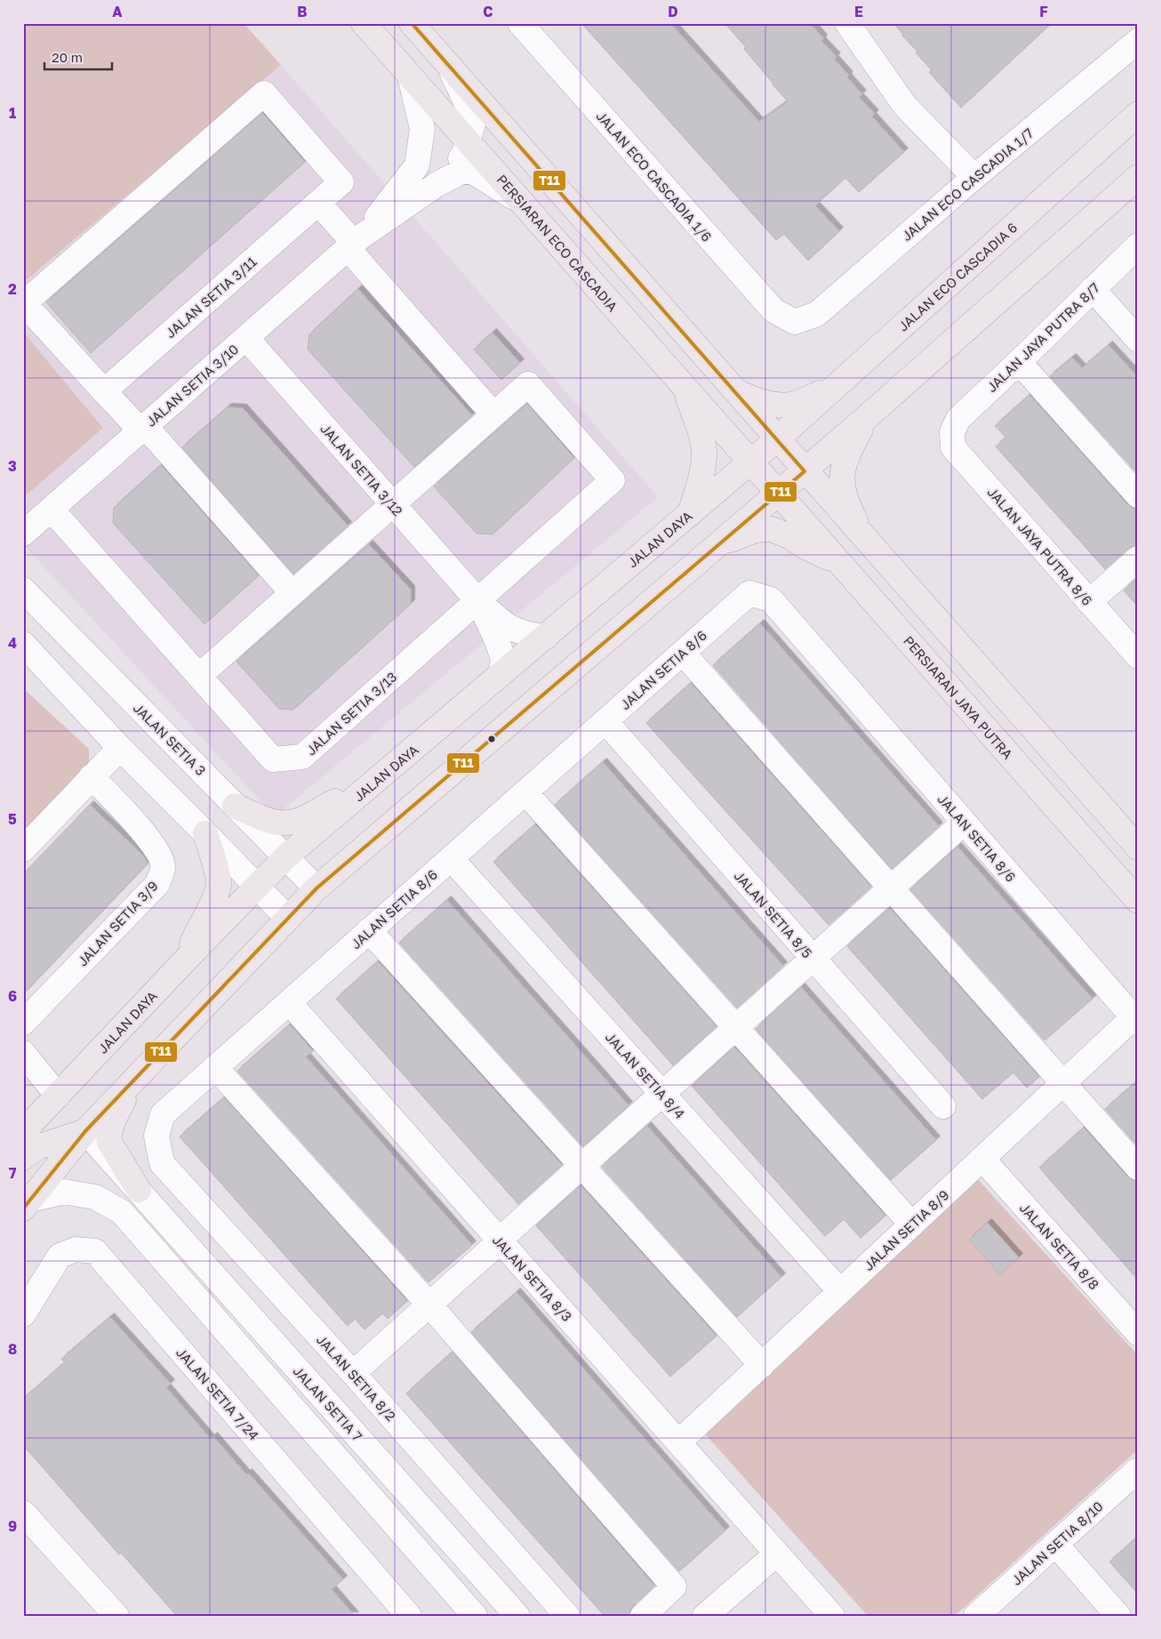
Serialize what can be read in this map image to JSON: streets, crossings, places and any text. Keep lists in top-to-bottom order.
{
  "streets": {
    "main road": [
      "PERSIARAN ECO CASCADIA",
      "JALAN ECO CASCADIA 6",
      "JALAN DAYA",
      "PERSIARAN JAYA PUTRA"
    ],
    "street": [
      "JALAN ECO CASCADIA 1/6",
      "JALAN ECO CASCADIA 1/7",
      "JALAN SETIA 3/11",
      "JALAN JAYA PUTRA 8/7",
      "JALAN SETIA 3/10",
      "JALAN SETIA 3/12",
      "JALAN JAYA PUTRA 8/6",
      "JALAN SETIA 8/6",
      "JALAN SETIA 3/13",
      "JALAN SETIA 3",
      "JALAN SETIA 8/5",
      "JALAN SETIA 3/9",
      "JALAN SETIA 8/4",
      "JALAN SETIA 8/9",
      "JALAN SETIA 8/8",
      "JALAN SETIA 8/3",
      "JALAN SETIA 8/2",
      "JALAN SETIA 7/24",
      "JALAN SETIA 7",
      "JALAN SETIA 8/10"
    ]
  },
  "crossings": [
    ["JALAN ECO CASCADIA 1/6", "JALAN ECO CASCADIA 1/7"],
    ["PERSIARAN ECO CASCADIA", "JALAN DAYA"],
    ["PERSIARAN ECO CASCADIA", "PERSIARAN JAYA PUTRA"],
    ["JALAN ECO CASCADIA 6", "JALAN DAYA"],
    ["JALAN JAYA PUTRA 8/7", "JALAN JAYA PUTRA 8/6"],
    ["JALAN SETIA 3/10", "JALAN SETIA 3/12"],
    ["JALAN SETIA 3/10", "JALAN SETIA 3/13"],
    ["JALAN SETIA 3/12", "JALAN SETIA 3/13"],
    ["JALAN DAYA", "JALAN SETIA 3"],
    ["JALAN SETIA 8/6", "JALAN SETIA 8/5"],
    ["JALAN SETIA 8/6", "JALAN SETIA 8/4"],
    ["JALAN SETIA 8/6", "JALAN SETIA 8/9"],
    ["JALAN SETIA 8/6", "JALAN SETIA 8/3"],
    ["JALAN SETIA 8/6", "JALAN SETIA 8/2"],
    ["JALAN SETIA 8/4", "JALAN SETIA 8/9"],
    ["JALAN SETIA 8/9", "JALAN SETIA 8/8"],
    ["JALAN SETIA 8/9", "JALAN SETIA 8/3"]
  ],
  "lines": ["transit line T11"],
  "scale_bar": "20 m",
  "grid": {
    "columns": [
      "A",
      "B",
      "C",
      "D",
      "E",
      "F"
    ],
    "rows": [
      "1",
      "2",
      "3",
      "4",
      "5",
      "6",
      "7",
      "8",
      "9"
    ]
  }
}
